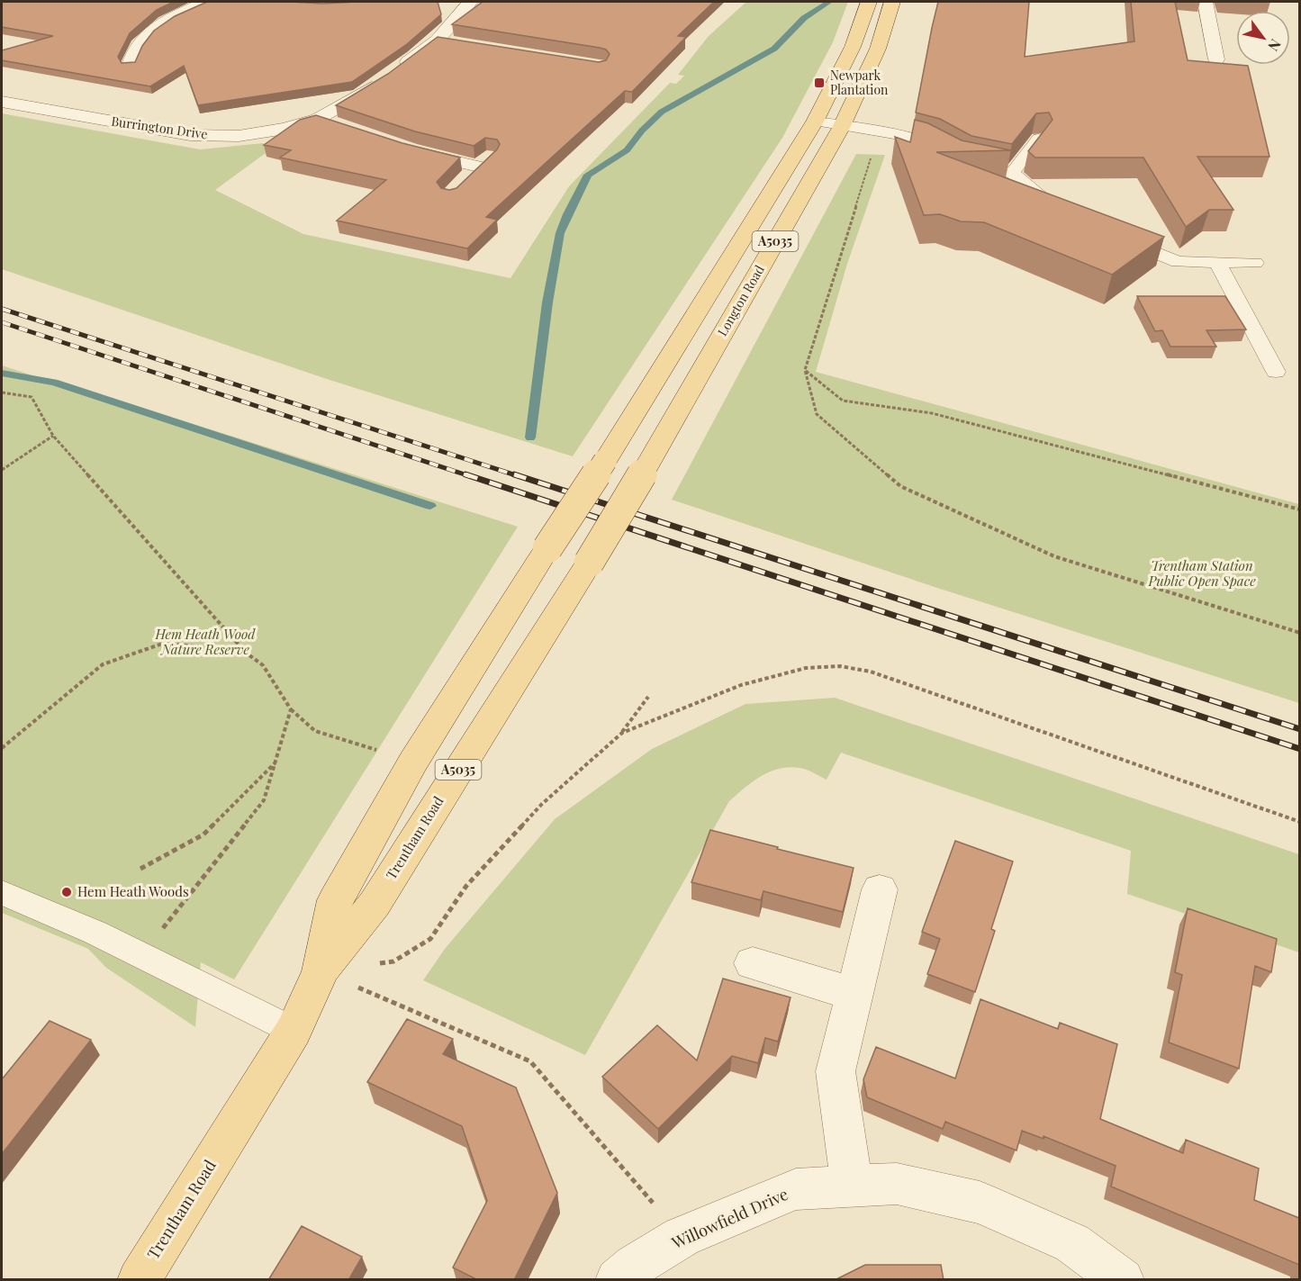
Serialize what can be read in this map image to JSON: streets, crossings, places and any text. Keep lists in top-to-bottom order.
{
  "streets": {
    "main road": ["A5035", "Longton Road", "Trentham Road"],
    "street": ["Burrington Drive", "Willowfield Drive"]
  },
  "crossings": [
    ["A5035", "Trentham Road"],
    ["Longton Road", "Trentham Road"]
  ],
  "parks": ["Trentham Station Public Open Space", "Hem Heath Wood Nature Reserve"],
  "places": {
    "transit": ["Newpark Plantation"],
    "other": ["Hem Heath Woods"]
  },
  "north": "bottom right"
}
